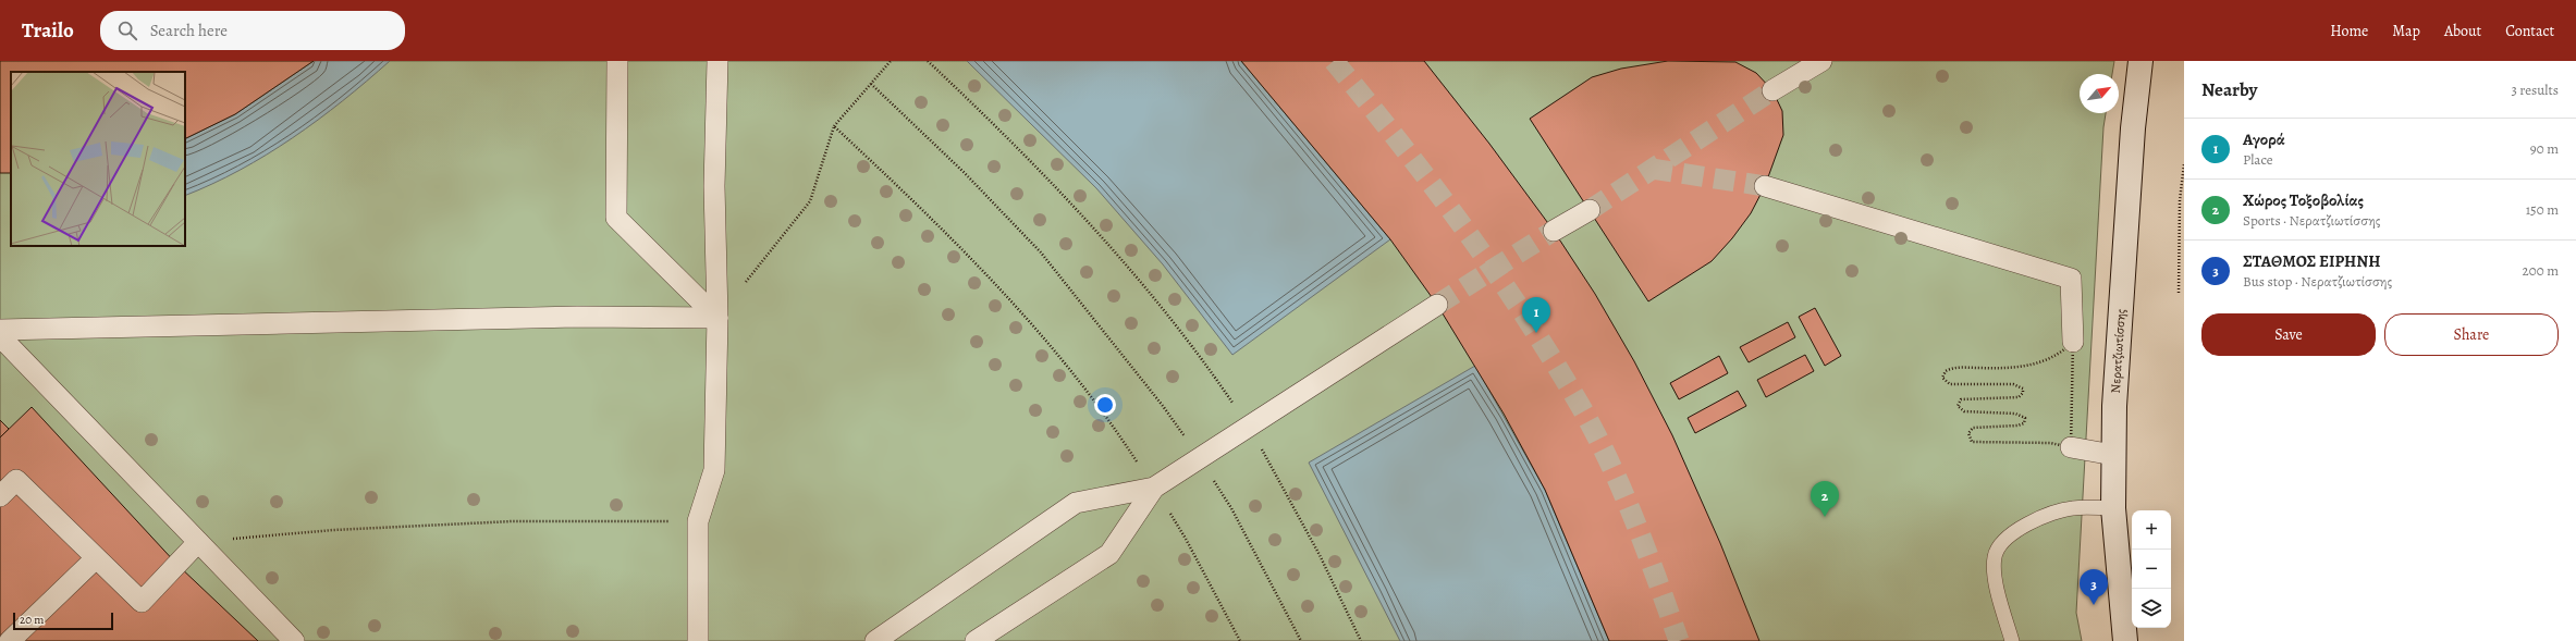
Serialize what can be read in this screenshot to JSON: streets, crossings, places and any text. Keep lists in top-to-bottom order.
{
  "streets": {
    "main road": ["Νερατζιωτίσσης"]
  },
  "scale_bar": "20 m",
  "north": "top right",
  "page": {
    "header": "Trailo",
    "search": "Search here",
    "nav": [
      "Home",
      "Map",
      "About",
      "Contact"
    ],
    "heading": ["Nearby", "3 results"],
    "list": [
      {
        "mark": "1",
        "name": "Αγορά",
        "note": "Place",
        "value": "90 m"
      },
      {
        "mark": "2",
        "name": "Χώρος Τοξοβολίας",
        "note": "Sports · Νερατζιωτίσσης",
        "value": "150 m"
      },
      {
        "mark": "3",
        "name": "ΣΤΑΘΜΟΣ ΕΙΡΗΝΗ",
        "note": "Bus stop · Νερατζιωτίσσης",
        "value": "200 m"
      }
    ],
    "pins": ["1", "2", "3"],
    "buttons": ["Save", "Share"],
    "map_buttons": ["+", "−"],
    "scale": "20 m"
  }
}
